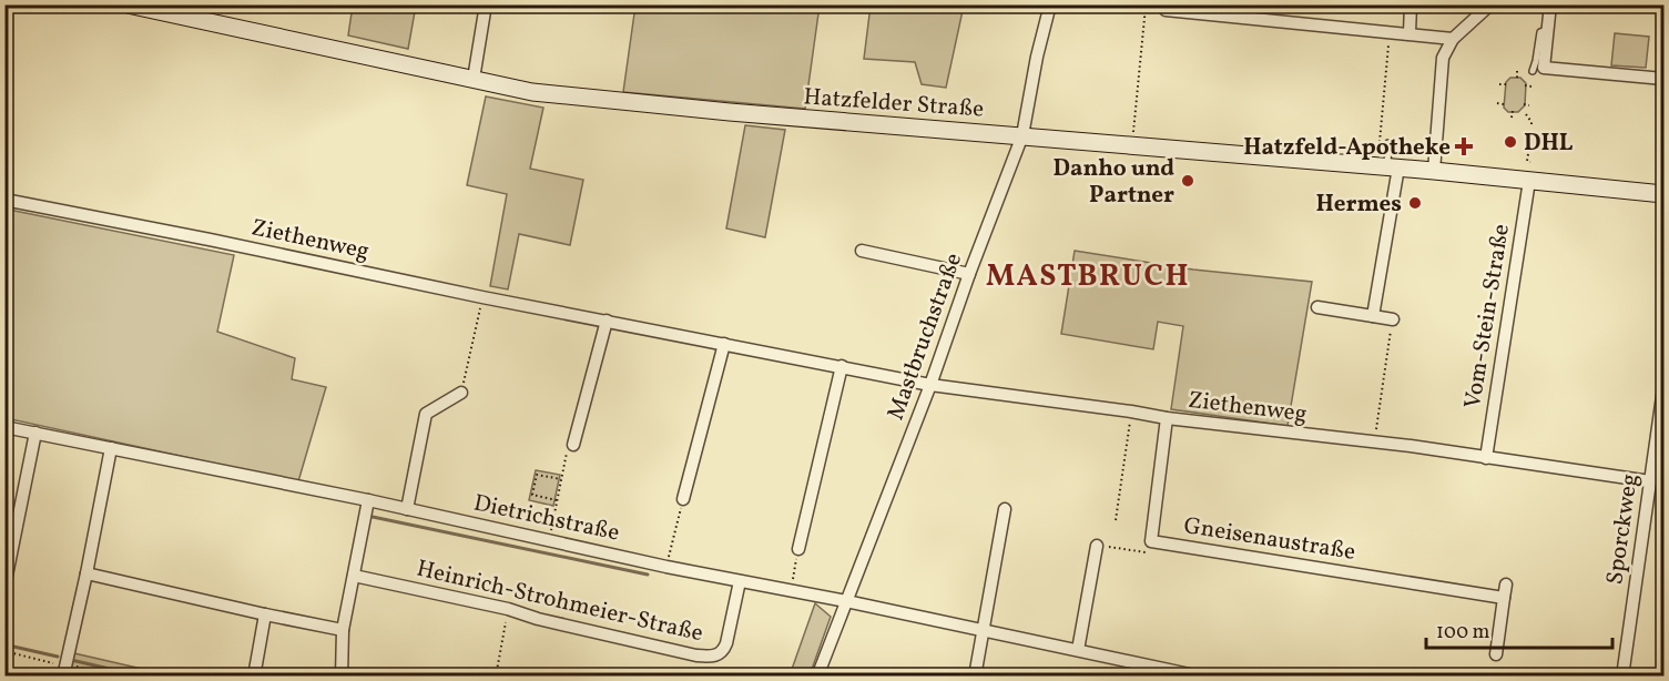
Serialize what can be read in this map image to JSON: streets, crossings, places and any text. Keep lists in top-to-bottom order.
{
  "streets": {
    "street": [
      "Hatzfelder Straße",
      "Ziethenweg",
      "Vom-Stein-Straße",
      "Mastbruchstraße",
      "Dietrichstraße",
      "Sporckweg",
      "Gneisenaustraße",
      "Heinrich-Strohmeier-Straße"
    ]
  },
  "crossings": [
    ["Hatzfelder Straße", "Vom-Stein-Straße"],
    ["Hatzfelder Straße", "Mastbruchstraße"],
    ["Ziethenweg", "Vom-Stein-Straße"],
    ["Ziethenweg", "Mastbruchstraße"],
    ["Ziethenweg", "Sporckweg"],
    ["Ziethenweg", "Gneisenaustraße"],
    ["Mastbruchstraße", "Dietrichstraße"],
    ["Dietrichstraße", "Heinrich-Strohmeier-Straße"]
  ],
  "districts": ["MASTBRUCH"],
  "places": {
    "other": ["DHL", "Danho und Partner", "Hermes"],
    "health": ["Hatzfeld-Apotheke"]
  },
  "scale_bar": "100 m"
}
